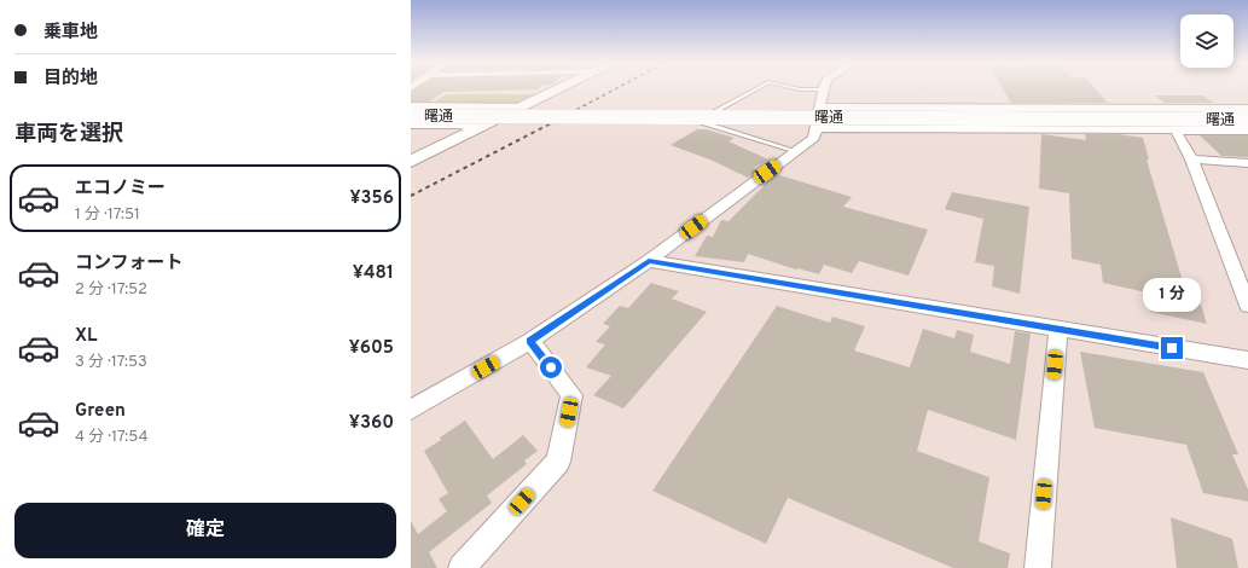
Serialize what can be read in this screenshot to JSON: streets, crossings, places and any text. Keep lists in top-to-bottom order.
{
  "streets": {
    "street": ["曙通"]
  },
  "page": {
    "banner": ["乗車地", "目的地"],
    "heading": "車両を選択",
    "list": [
      {
        "name": "エコノミー",
        "note": "1 分 · 17:51",
        "value": "¥356"
      },
      {
        "name": "コンフォート",
        "note": "2 分 · 17:52",
        "value": "¥481"
      },
      {
        "name": "XL",
        "note": "3 分 · 17:53",
        "value": "¥605"
      },
      {
        "name": "Green",
        "note": "4 分 · 17:54",
        "value": "¥360"
      }
    ],
    "bubble": "1 分",
    "buttons": "確定"
  }
}
